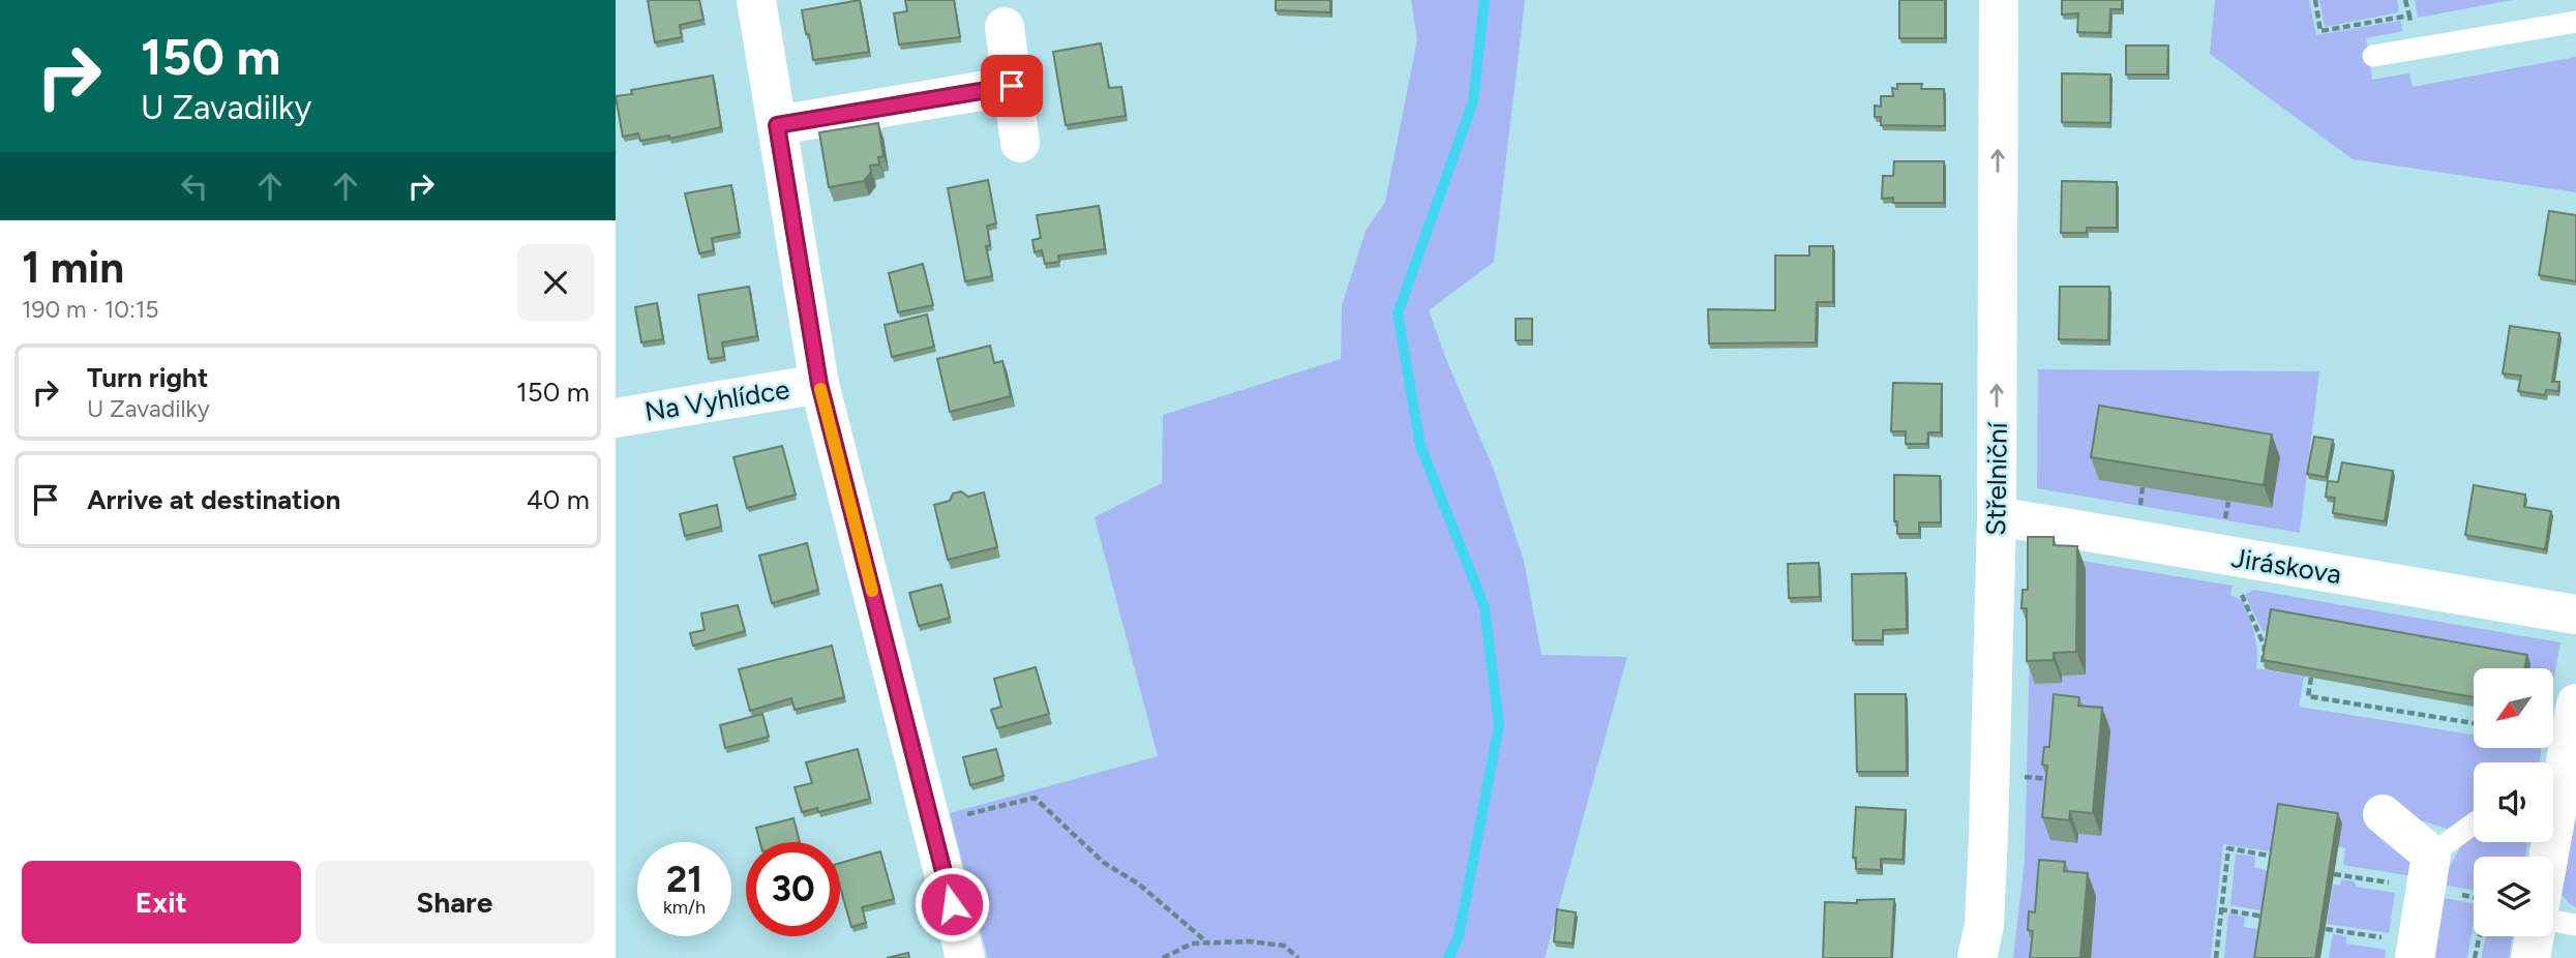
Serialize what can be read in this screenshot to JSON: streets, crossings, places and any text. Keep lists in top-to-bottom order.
{
  "streets": {
    "street": ["Na Vyhlídce", "Střelniční", "Jiráskova"]
  },
  "crossings": [
    ["Střelniční", "Jiráskova"]
  ],
  "one_way": ["Střelniční"],
  "north": "bottom left",
  "page": {
    "turn": ["150 m", "U Zavadilky"],
    "heading": ["1 min", "190 m · 10:15"],
    "list": [
      {
        "name": "Turn right",
        "note": "U Zavadilky",
        "value": "150 m"
      },
      {
        "name": "Arrive at destination",
        "value": "40 m"
      }
    ],
    "speed": "21 km/h",
    "limit": "30",
    "buttons": ["Exit", "Share"]
  }
}
